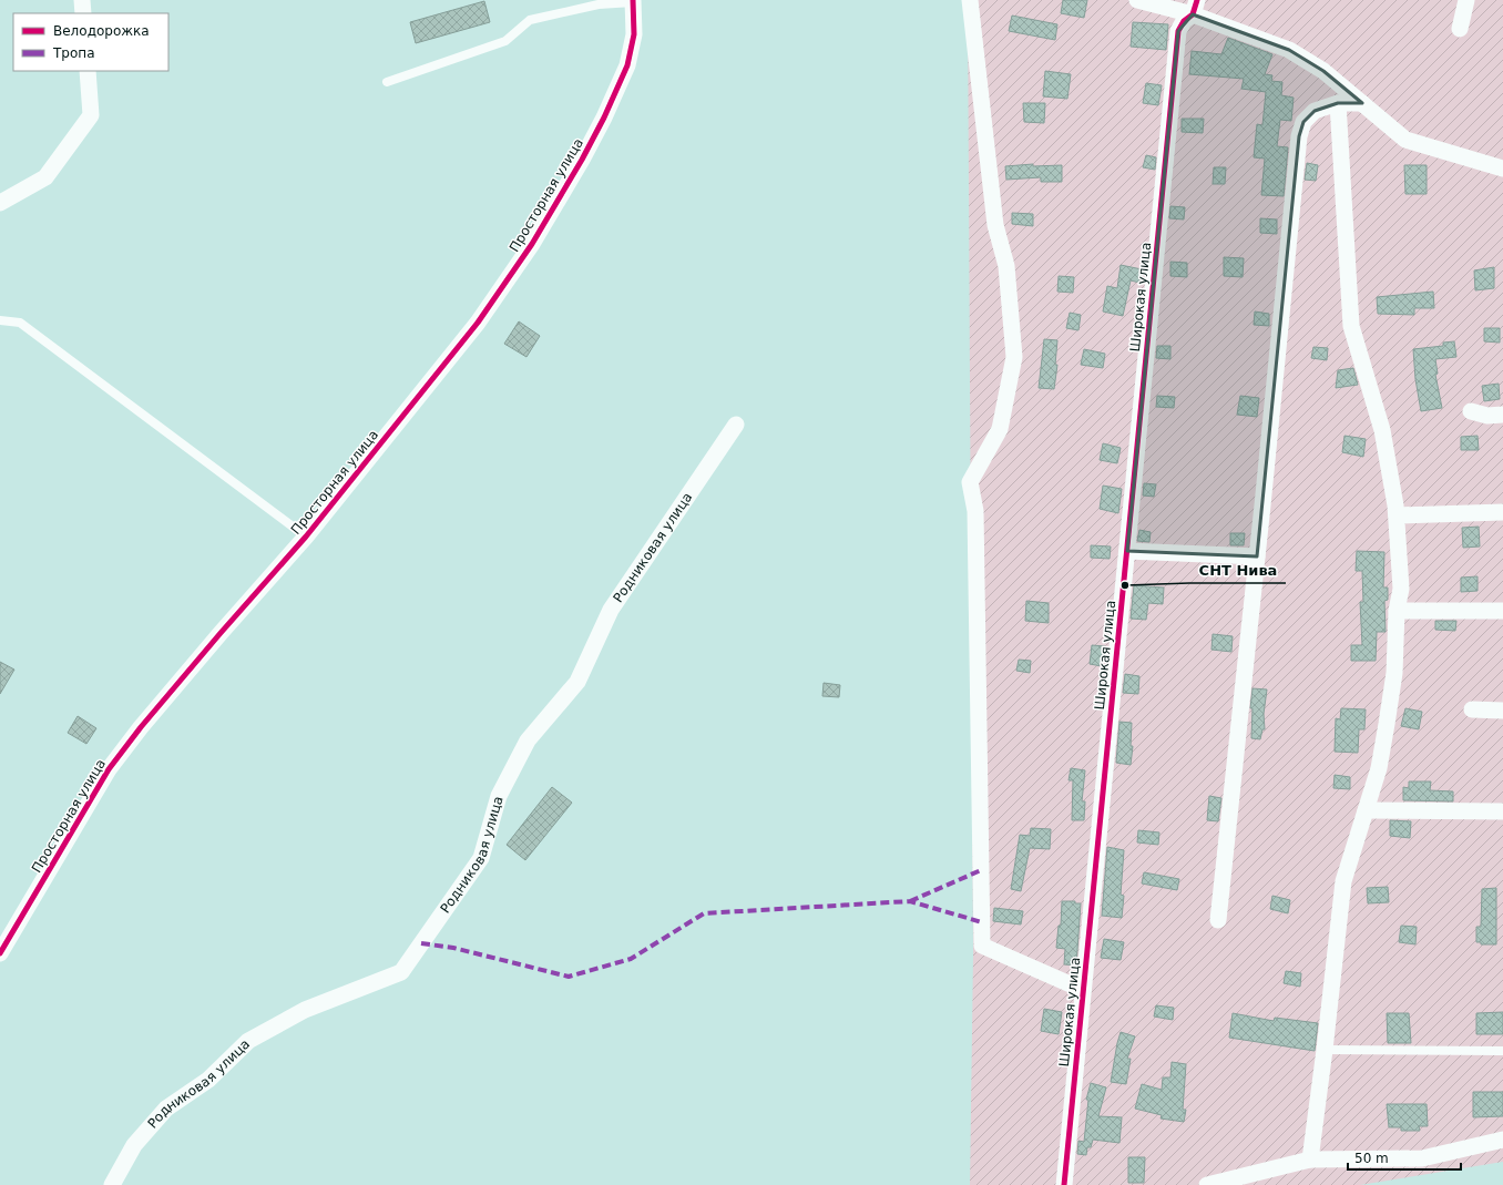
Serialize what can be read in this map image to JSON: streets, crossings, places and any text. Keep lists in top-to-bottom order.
{
  "streets": {
    "street": ["Просторная улица", "Широкая улица", "Родниковая улица"]
  },
  "places": ["СНТ Нива"],
  "legend": ["Велодорожка", "Тропа"],
  "scale_bar": "50 m"
}
